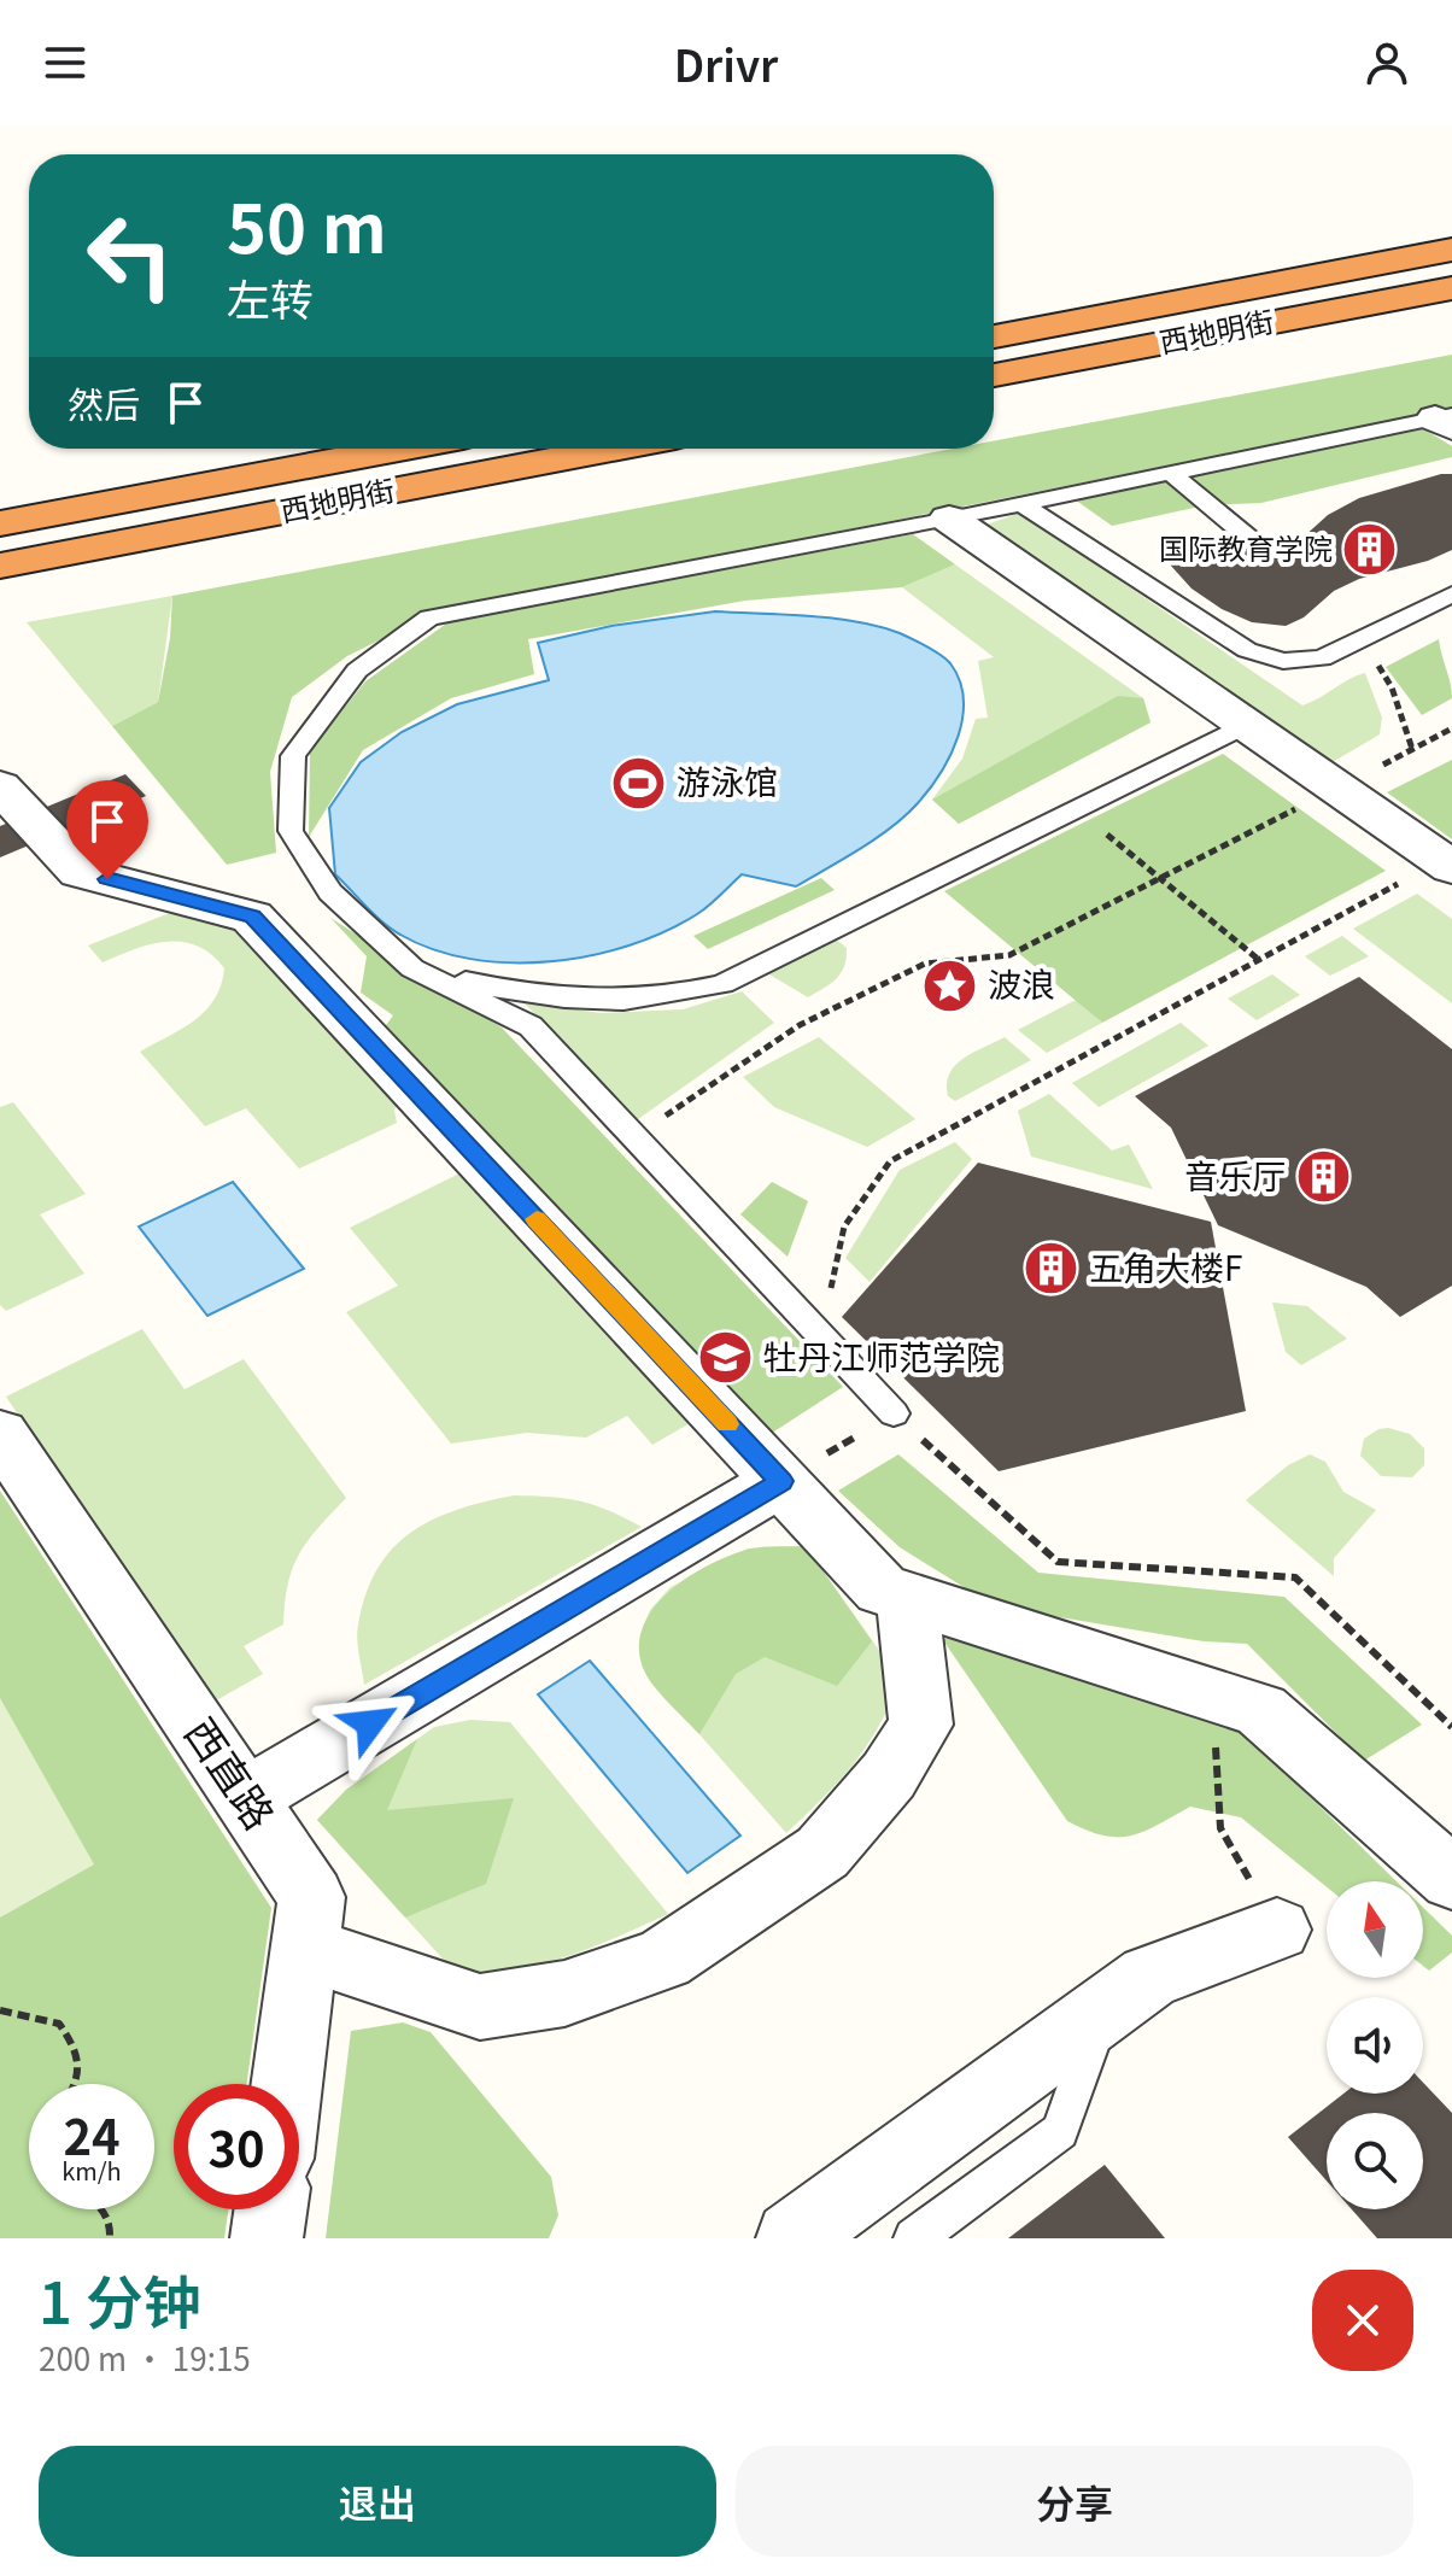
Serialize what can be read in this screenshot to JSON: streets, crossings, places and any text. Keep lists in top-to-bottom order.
{
  "streets": {
    "highway": ["西地明街"],
    "street": ["西直路"]
  },
  "places": {
    "building": ["国际教育学院", "音乐厅", "五角大楼F"],
    "sports": ["游泳馆"],
    "place": ["波浪"],
    "school or university": ["牡丹江师范学院"]
  },
  "north": "top",
  "page": {
    "header": "Drivr",
    "turn": ["50 m", "左转"],
    "then": "然后",
    "speed": "24 km/h",
    "limit": "30",
    "heading": ["1 分钟", "200 m · 19:15"],
    "buttons": ["退出", "分享"]
  }
}
